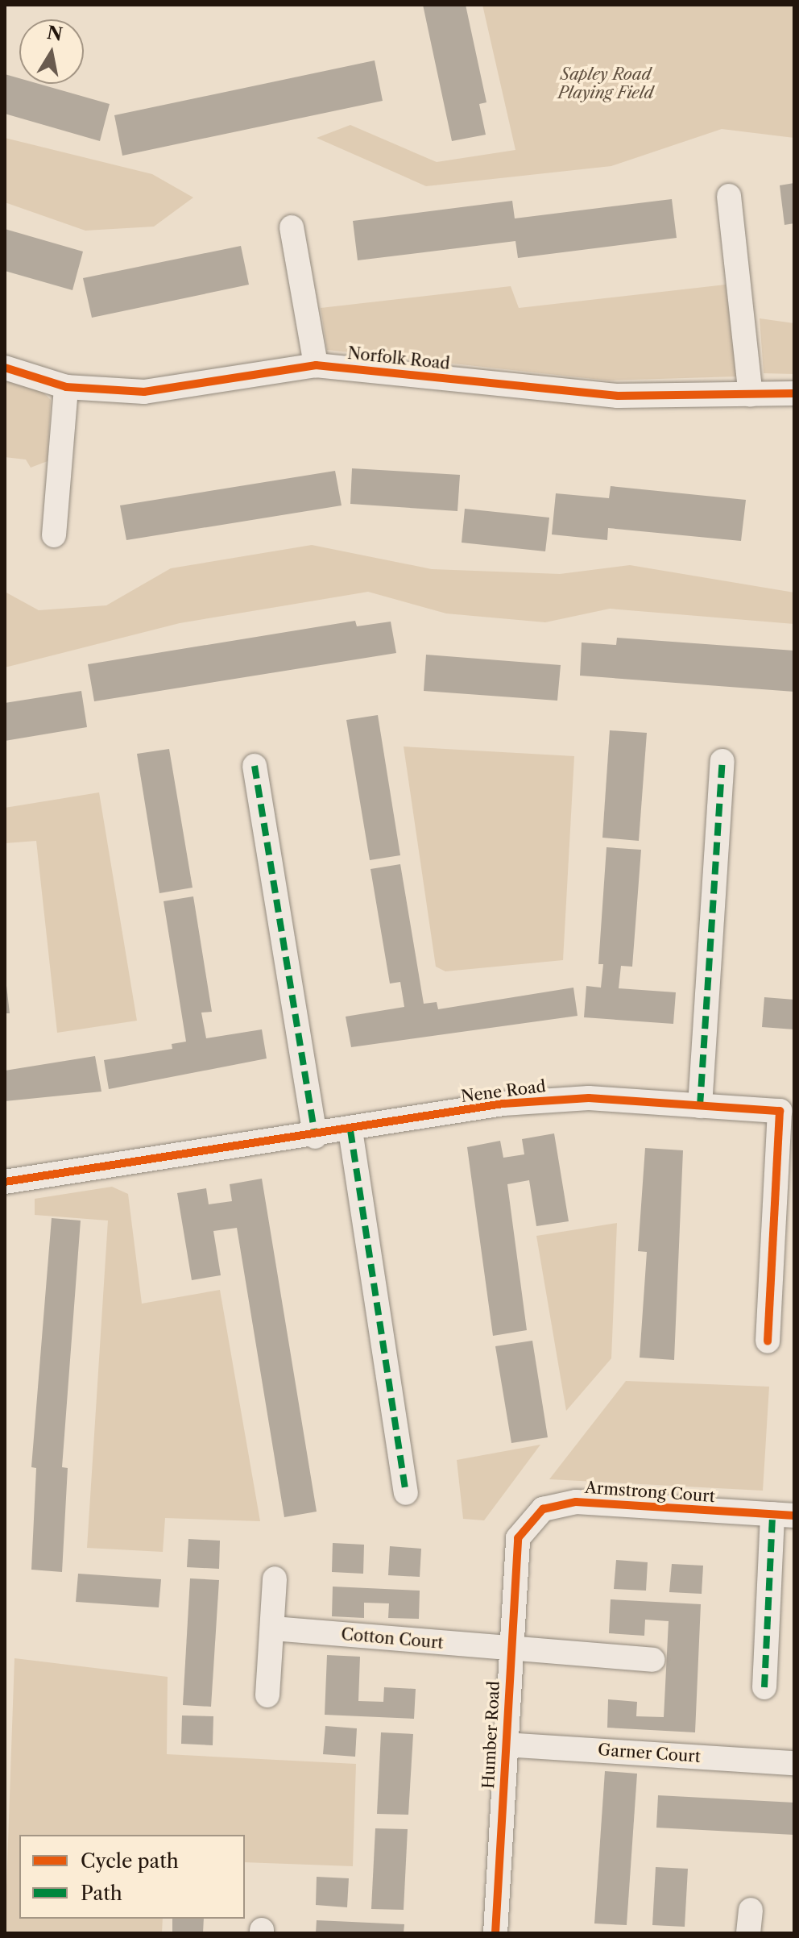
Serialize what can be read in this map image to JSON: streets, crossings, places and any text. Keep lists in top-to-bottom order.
{
  "streets": {
    "street": [
      "Norfolk Road",
      "Nene Road",
      "Armstrong Court",
      "Cotton Court",
      "Humber Road",
      "Garner Court"
    ]
  },
  "crossings": [
    ["Armstrong Court", "Humber Road"],
    ["Cotton Court", "Humber Road"],
    ["Humber Road", "Garner Court"]
  ],
  "parks": ["Sapley Road Playing Field"],
  "legend": ["Cycle path", "Path"],
  "north": "top"
}
